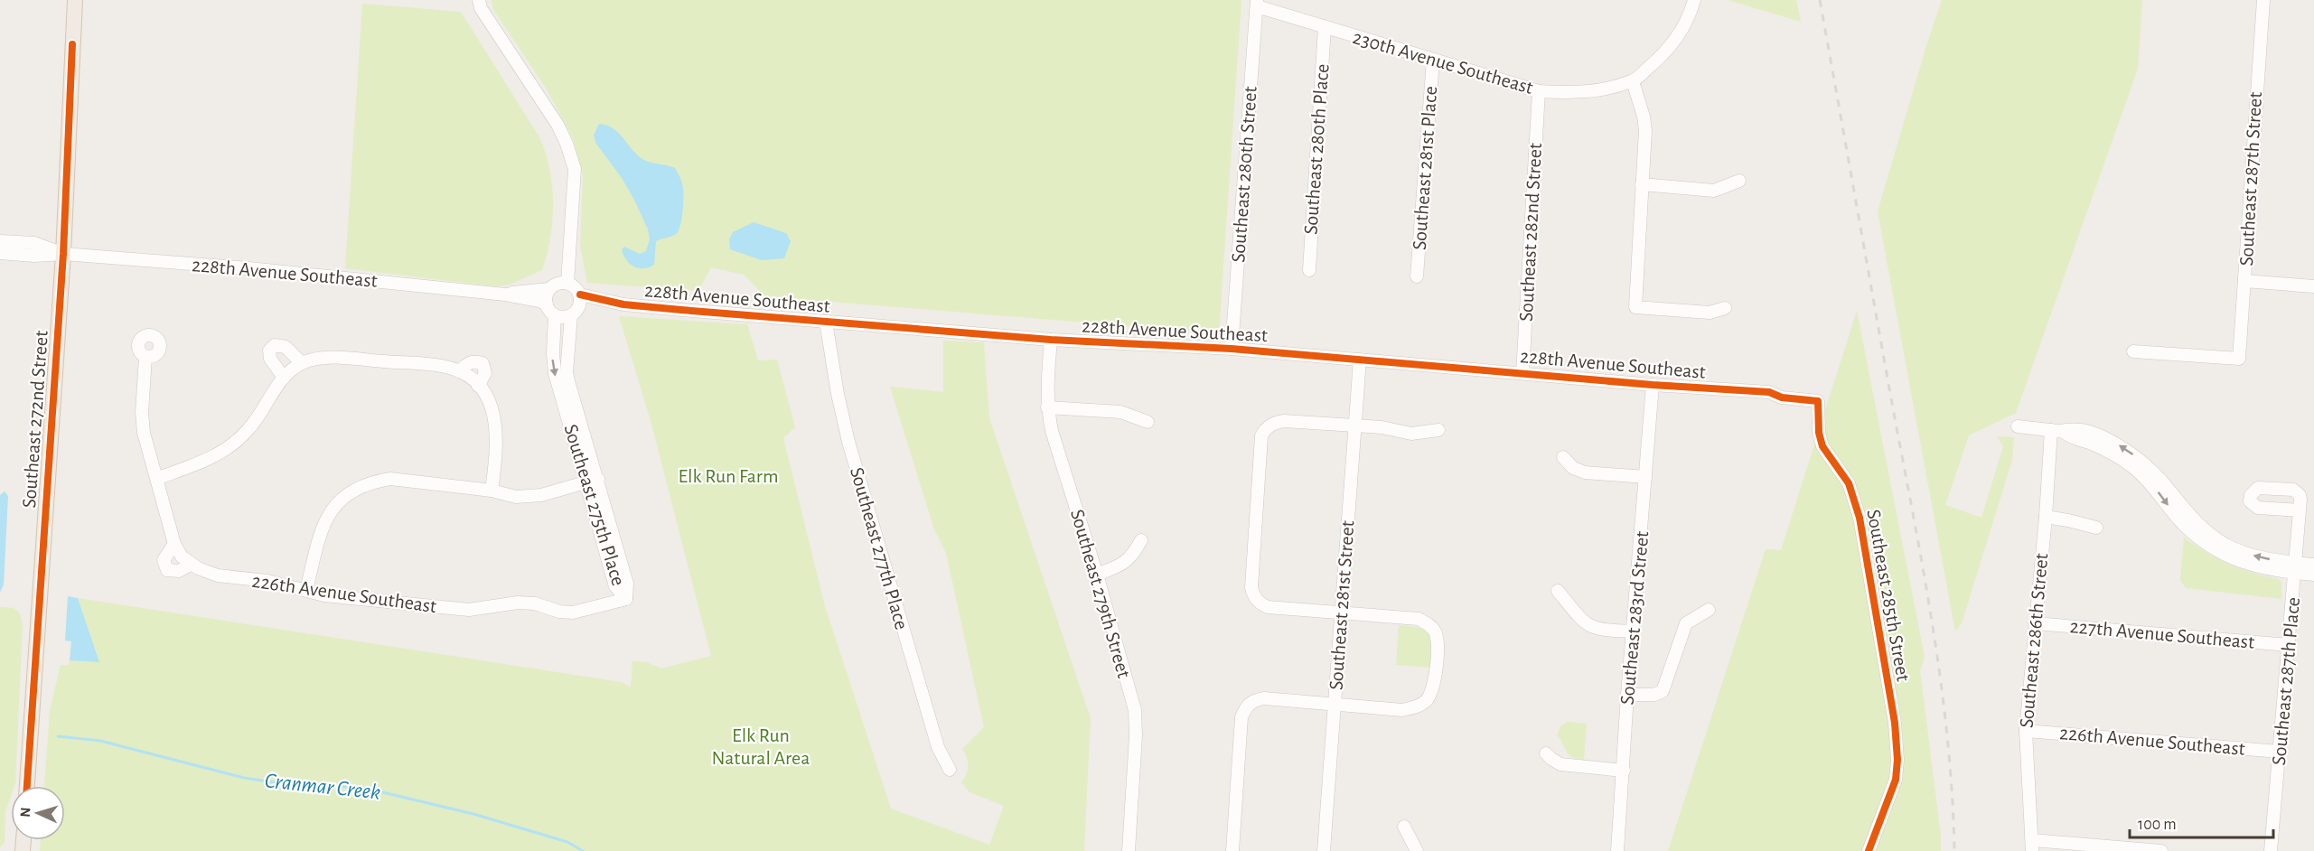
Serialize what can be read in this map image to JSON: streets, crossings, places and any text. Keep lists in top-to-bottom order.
{
  "streets": {
    "main road": ["Southeast 272nd Street"],
    "street": [
      "230th Avenue Southeast",
      "Southeast 280th Place",
      "Southeast 281st Place",
      "Southeast 280th Street",
      "Southeast 287th Street",
      "Southeast 282nd Street",
      "228th Avenue Southeast",
      "Southeast 275th Place",
      "Southeast 277th Place",
      "226th Avenue Southeast",
      "Southeast 279th Street",
      "Southeast 285th Street",
      "Southeast 281st Street",
      "Southeast 283rd Street",
      "227th Avenue Southeast",
      "Southeast 286th Street",
      "Southeast 287th Place"
    ]
  },
  "crossings": [
    ["230th Avenue Southeast", "Southeast 280th Place"],
    ["230th Avenue Southeast", "Southeast 281st Place"],
    ["230th Avenue Southeast", "Southeast 280th Street"],
    ["230th Avenue Southeast", "Southeast 282nd Street"],
    ["Southeast 280th Street", "228th Avenue Southeast"],
    ["Southeast 282nd Street", "228th Avenue Southeast"],
    ["228th Avenue Southeast", "Southeast 272nd Street"],
    ["228th Avenue Southeast", "Southeast 275th Place"],
    ["228th Avenue Southeast", "Southeast 277th Place"],
    ["228th Avenue Southeast", "Southeast 279th Street"],
    ["228th Avenue Southeast", "Southeast 285th Street"],
    ["228th Avenue Southeast", "Southeast 281st Street"],
    ["228th Avenue Southeast", "Southeast 283rd Street"],
    ["Southeast 275th Place", "226th Avenue Southeast"],
    ["226th Avenue Southeast", "Southeast 286th Street"],
    ["226th Avenue Southeast", "Southeast 287th Place"],
    ["227th Avenue Southeast", "Southeast 286th Street"],
    ["227th Avenue Southeast", "Southeast 287th Place"]
  ],
  "water": ["Cranmar Creek"],
  "parks": ["Elk Run Farm", "Elk Run Natural Area"],
  "scale_bar": "100 m",
  "north": "left"
}
